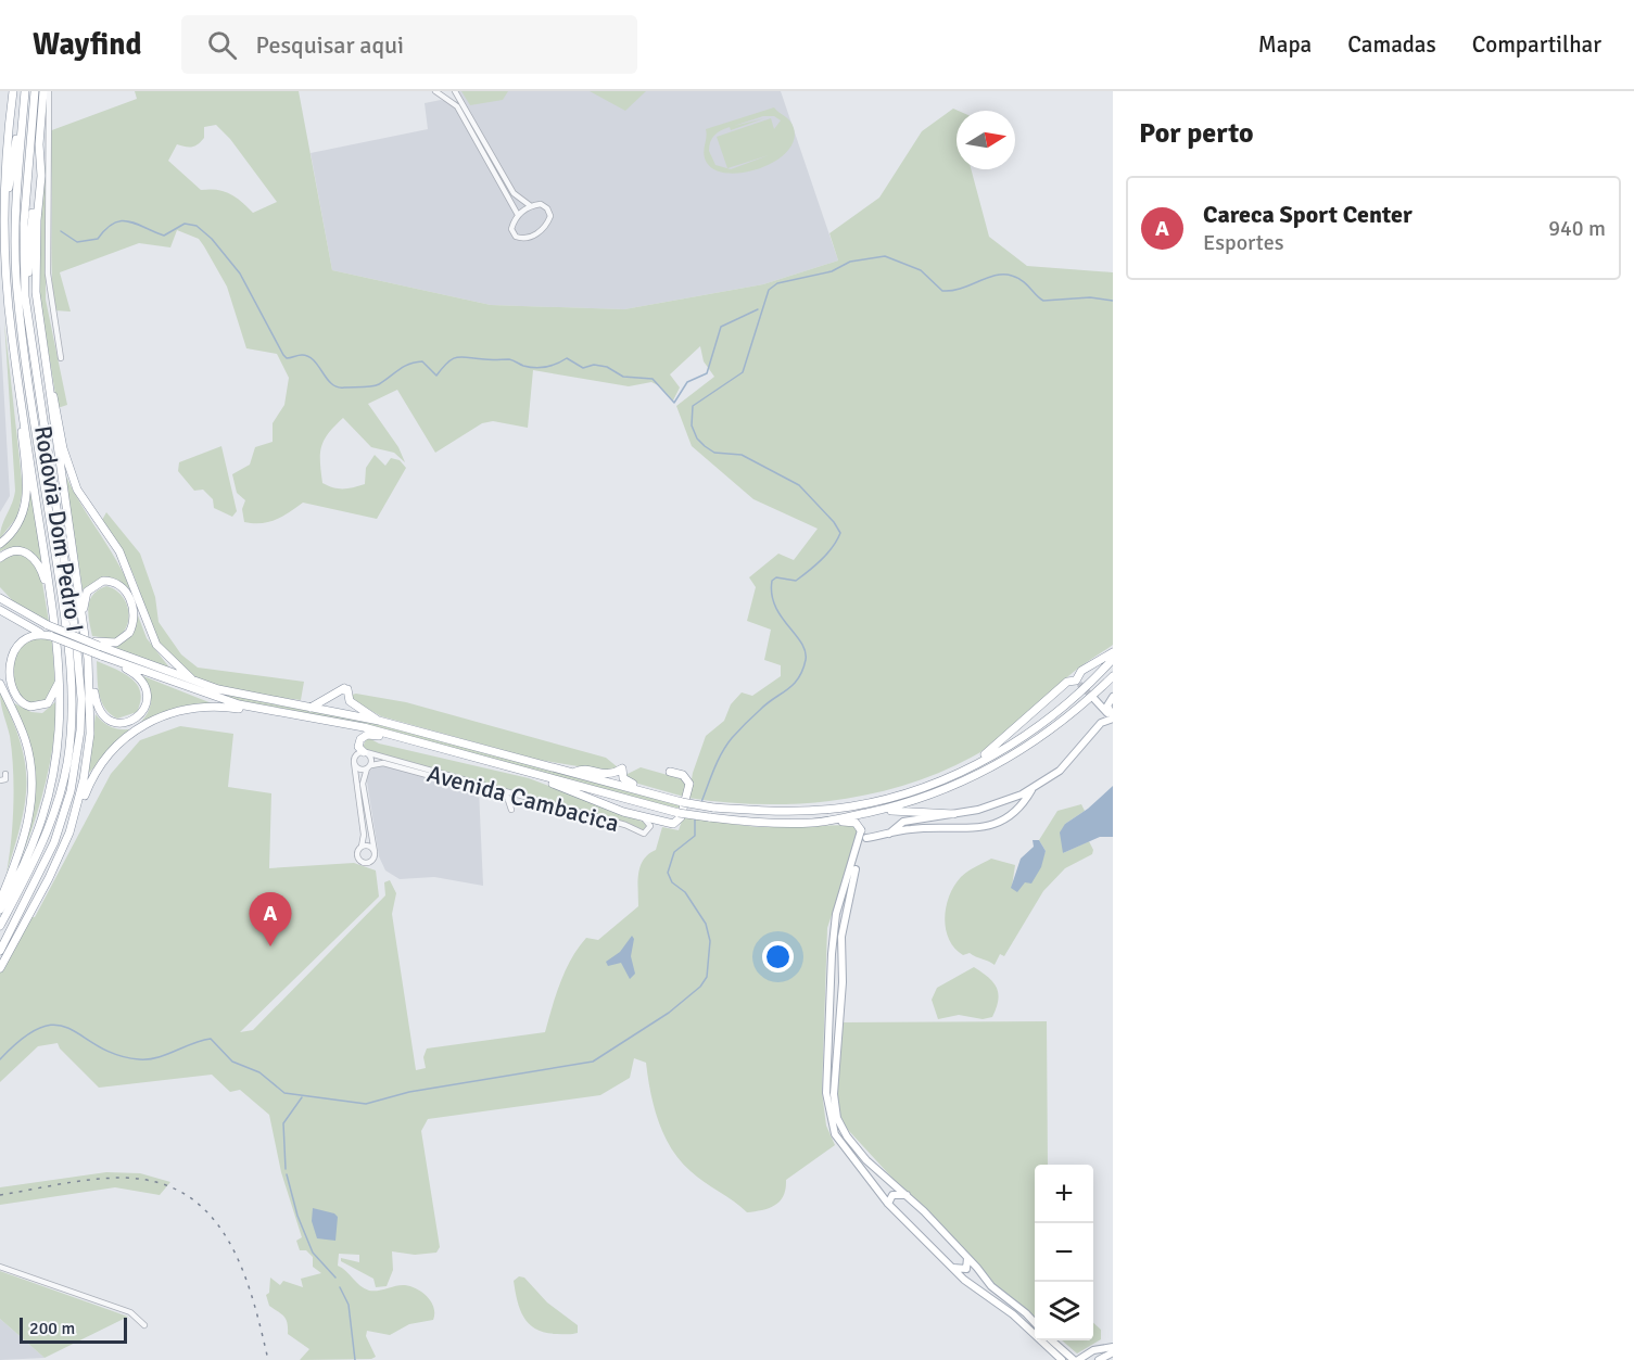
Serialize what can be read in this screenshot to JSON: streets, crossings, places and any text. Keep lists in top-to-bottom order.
{
  "streets": {
    "highway": ["Rodovia Dom Pedro I"],
    "street": ["Avenida Cambacica"]
  },
  "scale_bar": "200 m",
  "north": "right",
  "page": {
    "header": "Wayfind",
    "search": "Pesquisar aqui",
    "nav": ["Mapa", "Camadas", "Compartilhar"],
    "heading": "Por perto",
    "list": [
      {
        "mark": "A",
        "name": "Careca Sport Center",
        "note": "Esportes",
        "value": "940 m"
      }
    ],
    "pins": "A",
    "map_buttons": ["+", "−"],
    "scale": "200 m"
  }
}
